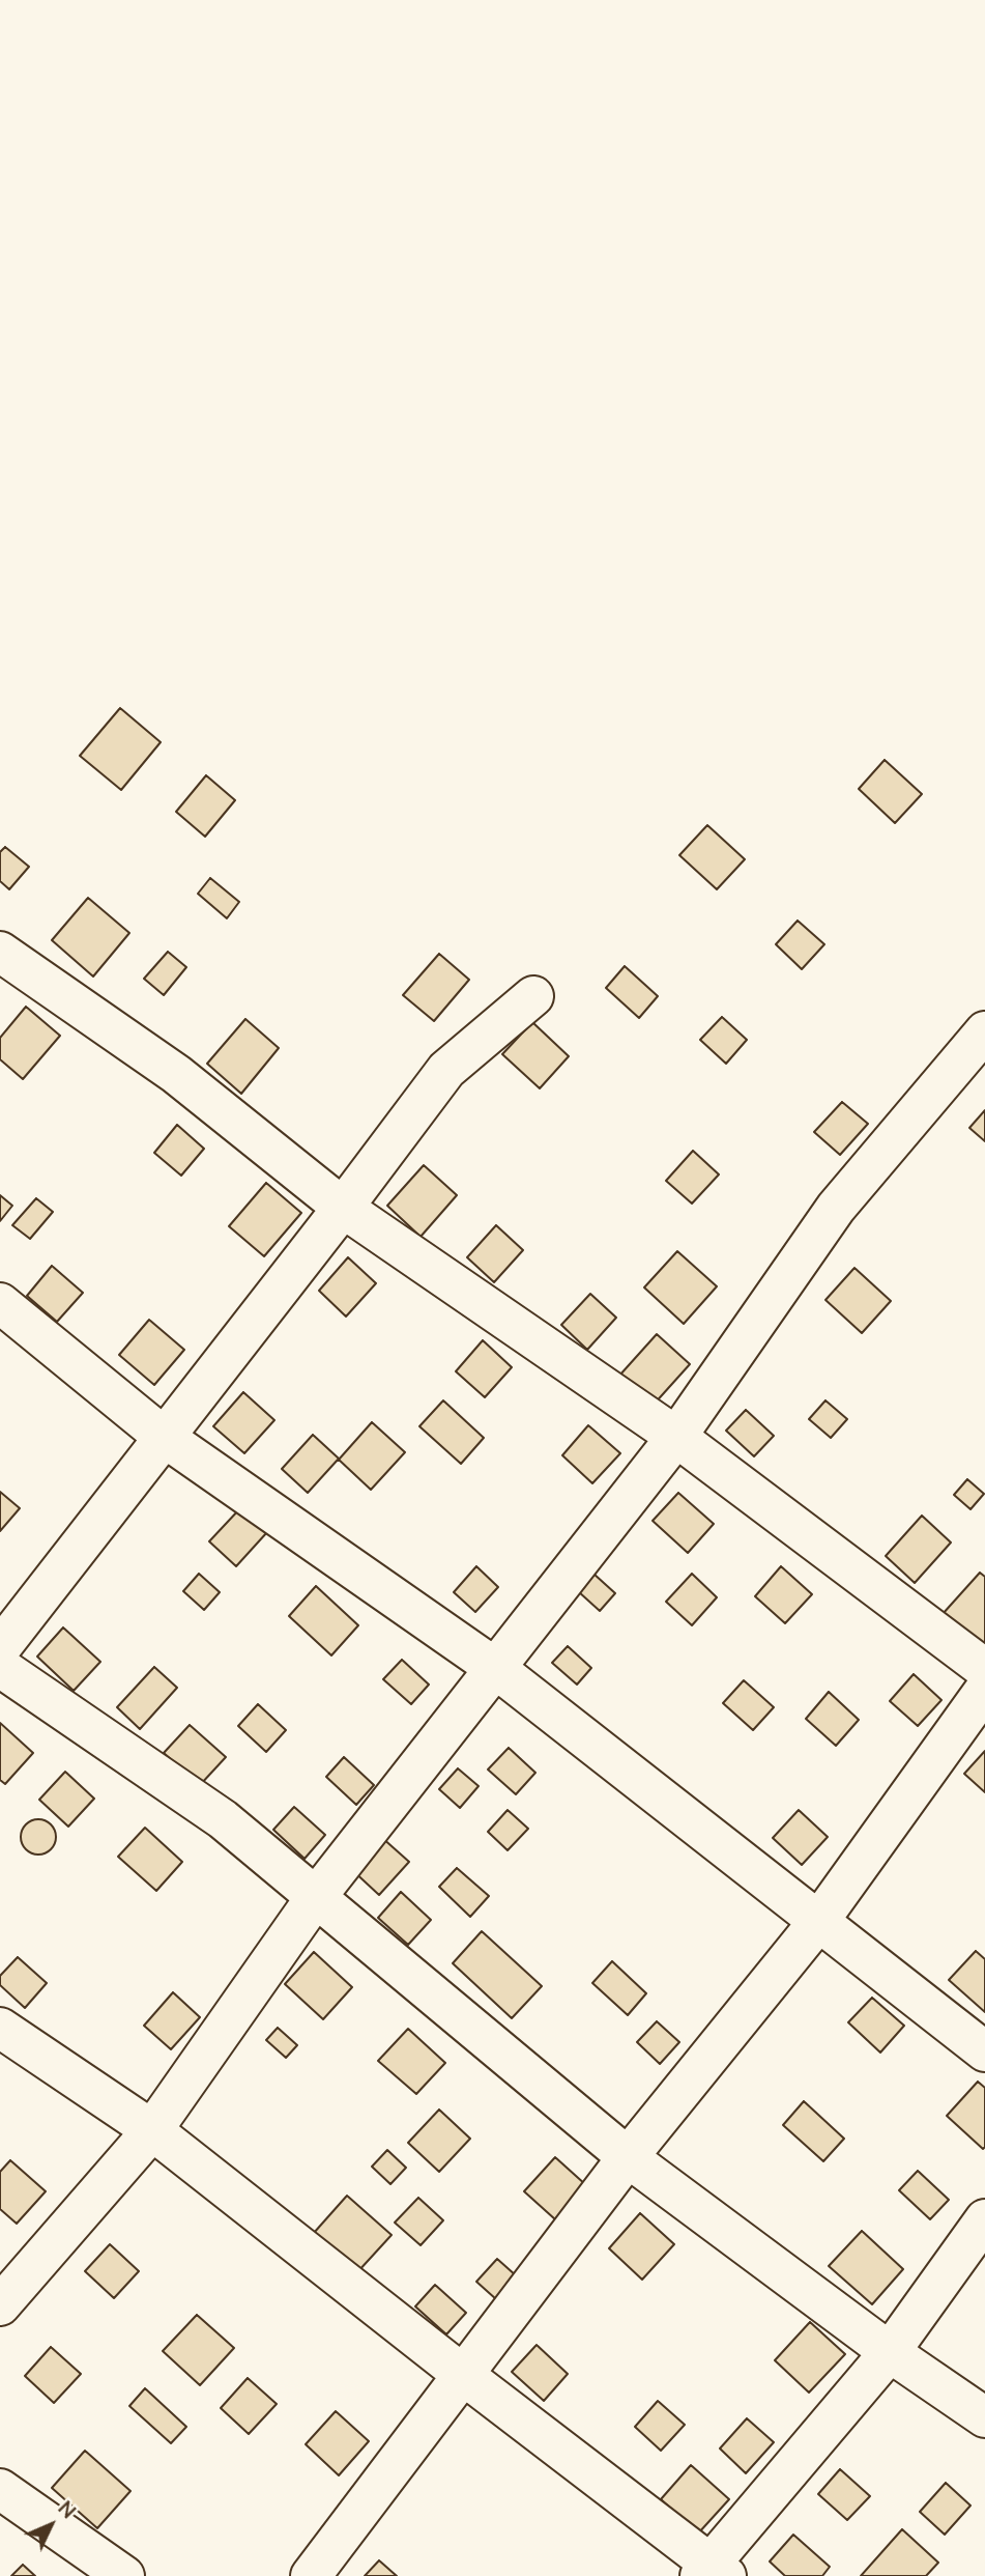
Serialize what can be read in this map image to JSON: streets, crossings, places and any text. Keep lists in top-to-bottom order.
{
  "north": "top right"
}
